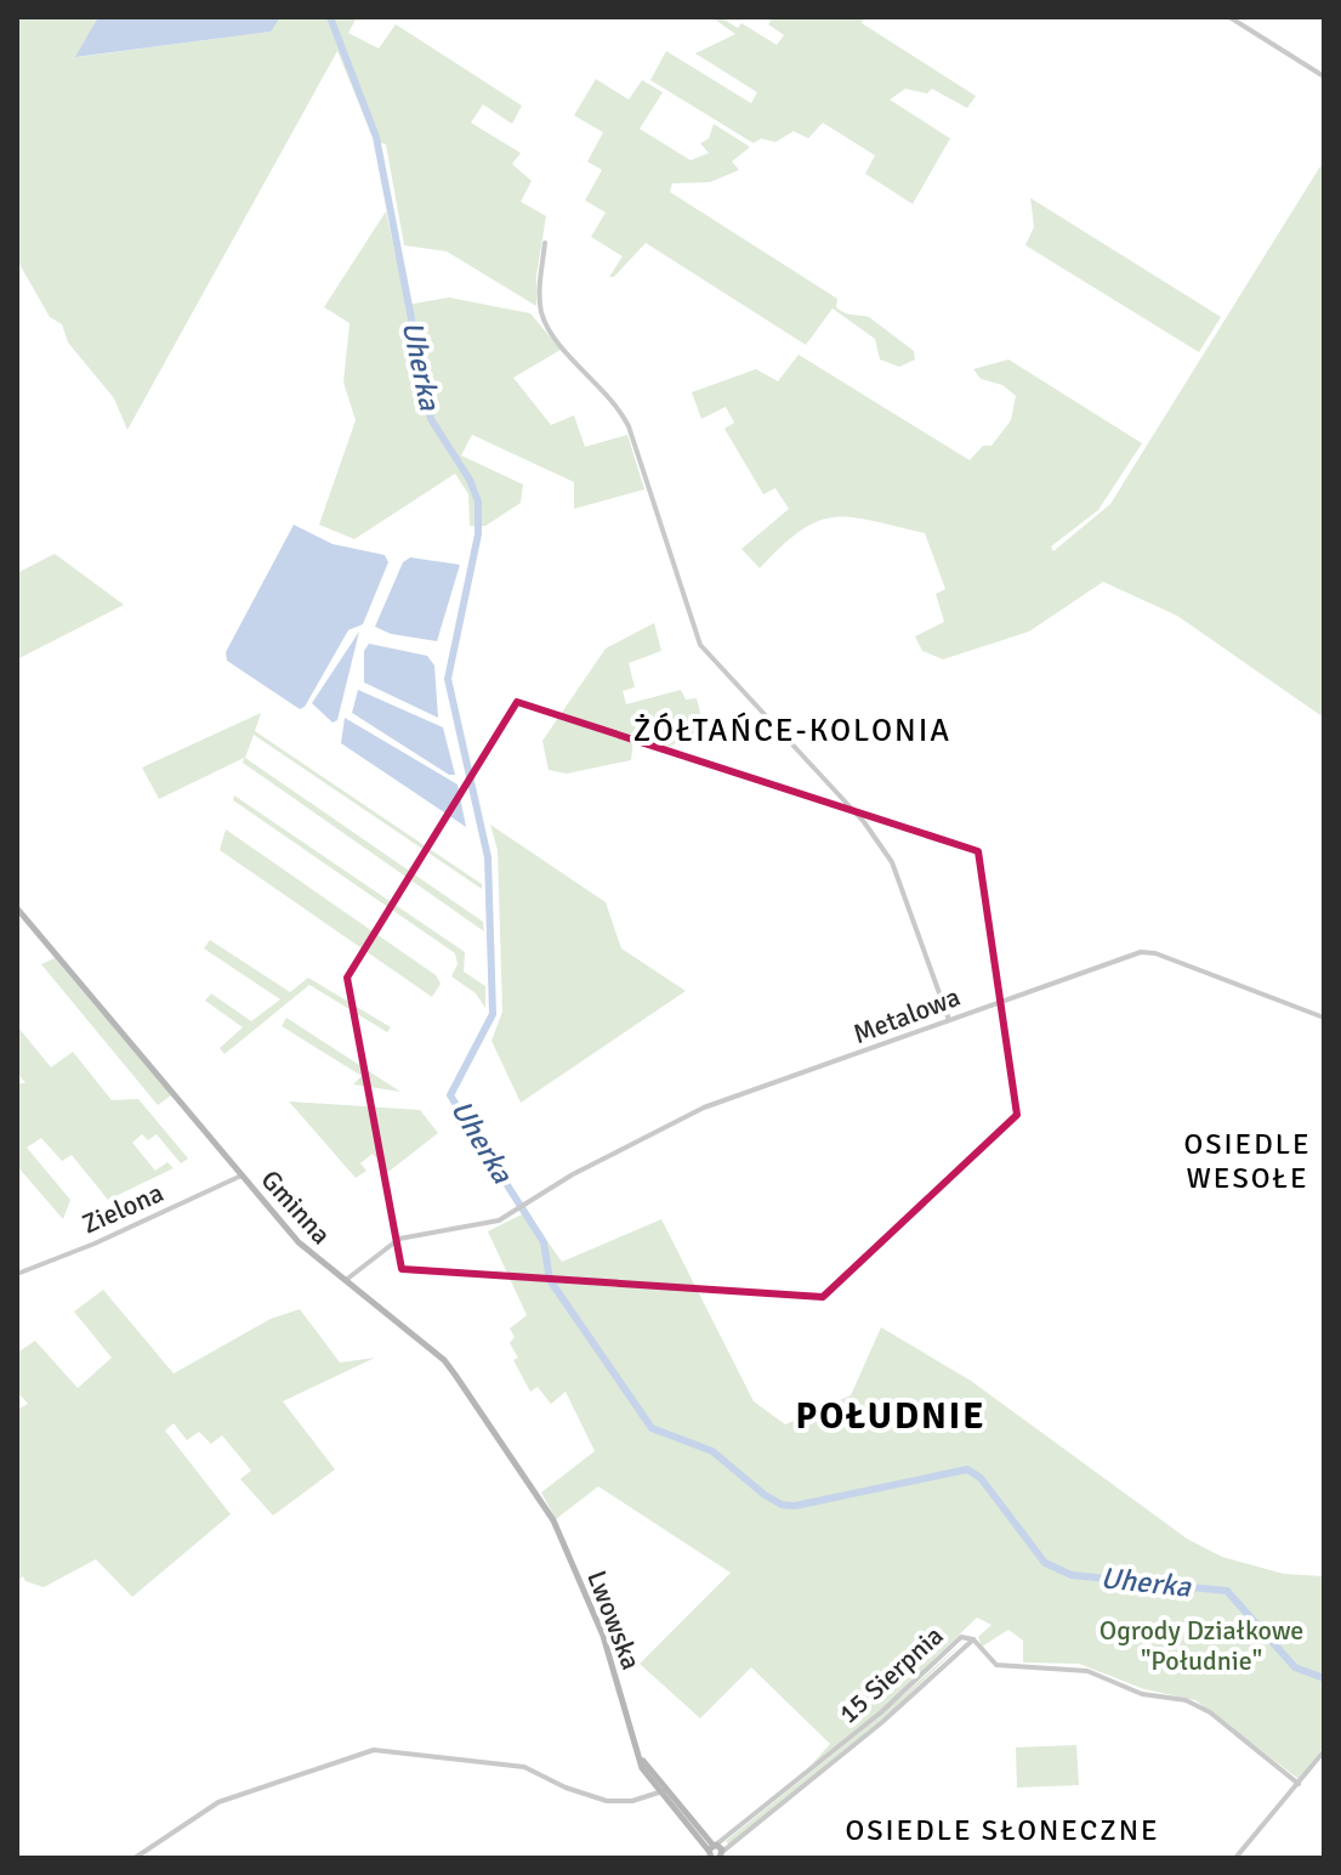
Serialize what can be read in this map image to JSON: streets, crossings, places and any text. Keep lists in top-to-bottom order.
{
  "streets": {
    "main road": ["Gminna", "Lwowska"],
    "street": ["Metalowa", "Zielona", "15 Sierpnia"]
  },
  "crossings": [
    ["Metalowa", "Gminna"],
    ["Gminna", "Zielona"],
    ["Gminna", "Lwowska"],
    ["Lwowska", "15 Sierpnia"]
  ],
  "districts": [
    "ŻÓŁTAŃCE-KOLONIA",
    "OSIEDLE WESOŁE",
    "POŁUDNIE",
    "OSIEDLE SŁONECZNE"
  ],
  "water": ["Uherka"],
  "parks": ["Ogrody Działkowe \"Południe\""]
}
